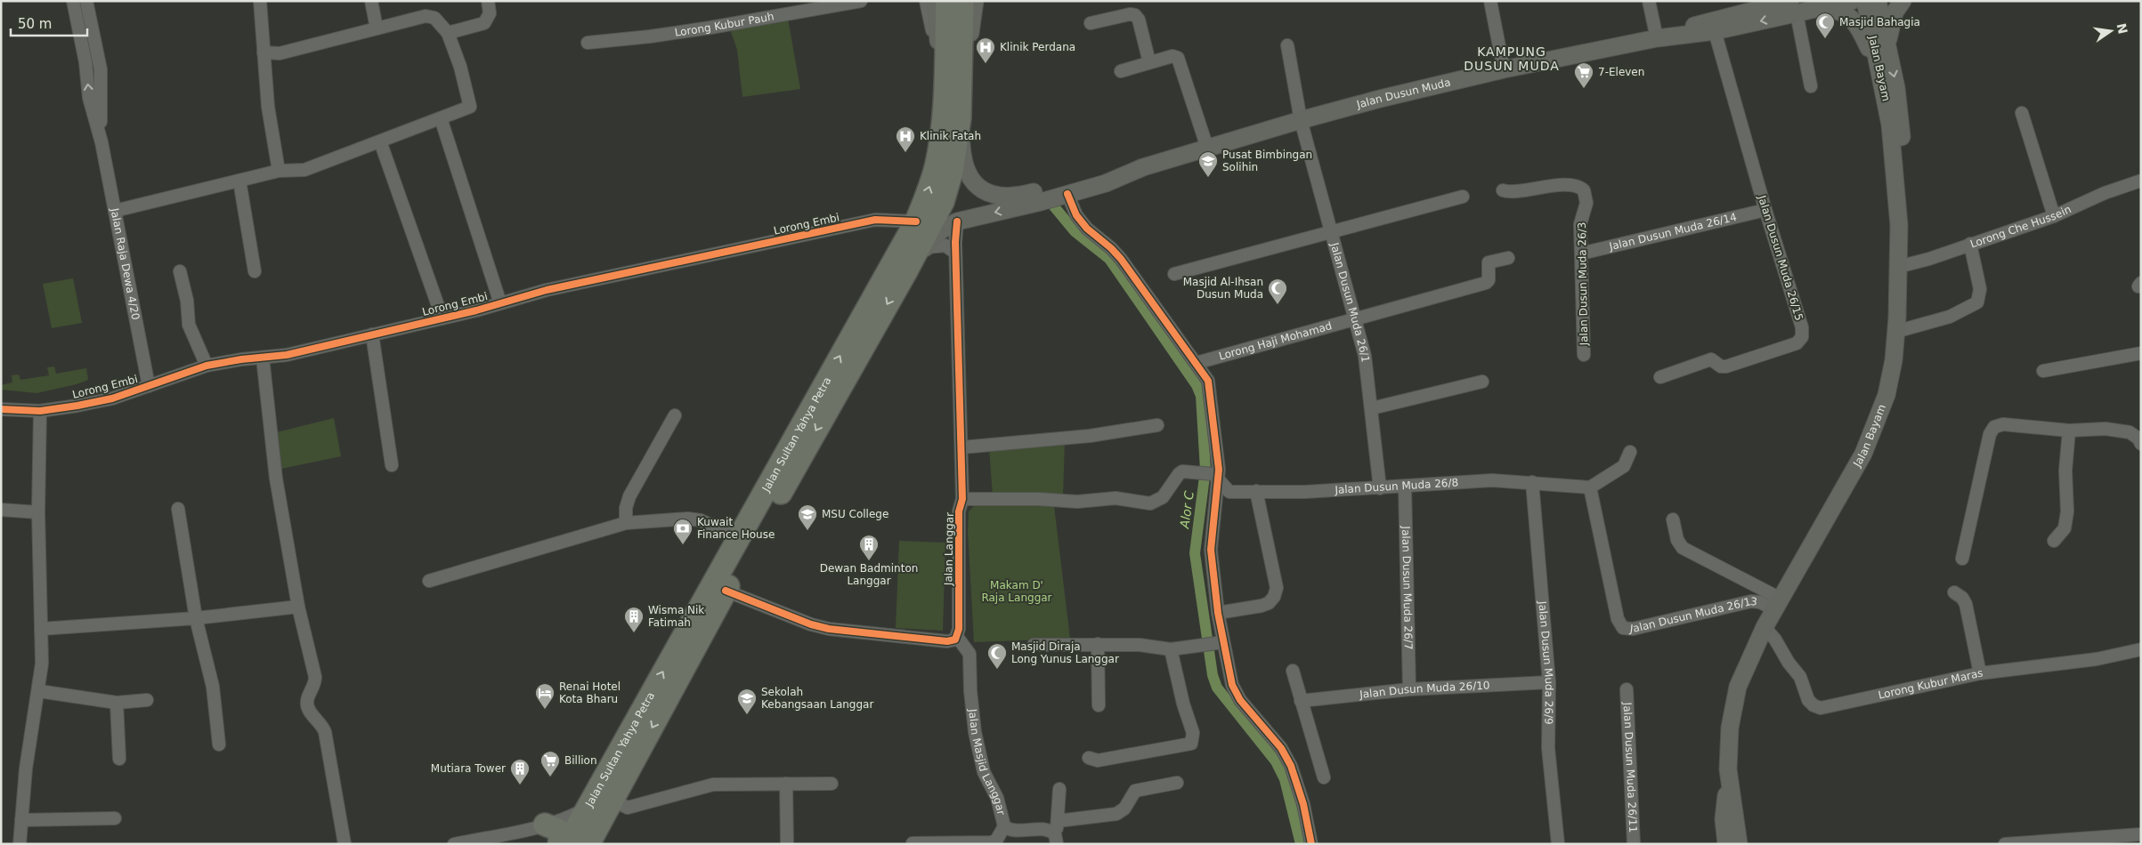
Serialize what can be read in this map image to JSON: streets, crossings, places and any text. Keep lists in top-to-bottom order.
{
  "streets": {
    "highway": ["Jalan Sultan Yahya Petra"],
    "main road": ["Jalan Bayam", "Jalan Dusun Muda"],
    "street": [
      "Lorong Kubur Pauh",
      "Lorong Embi",
      "Lorong Che Hussein",
      "Jalan Dusun Muda 26/14",
      "Jalan Dusun Muda 26/15",
      "Jalan Raja Dewa 4/20",
      "Jalan Dusun Muda 26/3",
      "Jalan Dusun Muda 26/1",
      "Lorong Haji Mohamad",
      "Jalan Dusun Muda 26/8",
      "Jalan Langgar",
      "Jalan Dusun Muda 26/7",
      "Jalan Dusun Muda 26/13",
      "Jalan Dusun Muda 26/9",
      "Lorong Kubur Maras",
      "Jalan Dusun Muda 26/10",
      "Jalan Masjid Langgar",
      "Jalan Dusun Muda 26/11"
    ]
  },
  "crossings": [
    ["Jalan Bayam", "Lorong Che Hussein"],
    ["Jalan Bayam", "Jalan Dusun Muda 26/13"],
    ["Jalan Bayam", "Lorong Kubur Maras"],
    ["Jalan Dusun Muda", "Jalan Dusun Muda 26/15"],
    ["Jalan Dusun Muda", "Jalan Dusun Muda 26/1"],
    ["Jalan Dusun Muda", "Jalan Sultan Yahya Petra"],
    ["Jalan Dusun Muda", "Jalan Langgar"],
    ["Lorong Embi", "Jalan Raja Dewa 4/20"],
    ["Lorong Embi", "Jalan Sultan Yahya Petra"],
    ["Jalan Dusun Muda 26/14", "Jalan Dusun Muda 26/15"],
    ["Jalan Dusun Muda 26/14", "Jalan Dusun Muda 26/3"],
    ["Jalan Dusun Muda 26/1", "Lorong Haji Mohamad"],
    ["Jalan Dusun Muda 26/1", "Jalan Dusun Muda 26/8"],
    ["Jalan Dusun Muda 26/8", "Jalan Dusun Muda 26/7"],
    ["Jalan Dusun Muda 26/8", "Jalan Dusun Muda 26/13"],
    ["Jalan Dusun Muda 26/8", "Jalan Dusun Muda 26/9"],
    ["Jalan Langgar", "Jalan Masjid Langgar"],
    ["Jalan Dusun Muda 26/7", "Jalan Dusun Muda 26/10"],
    ["Jalan Dusun Muda 26/9", "Jalan Dusun Muda 26/10"]
  ],
  "districts": ["KAMPUNG DUSUN MUDA"],
  "water": ["Alor C"],
  "parks": ["Makam D' Raja Langgar"],
  "places": {
    "mosque": ["Masjid Bahagia", "Masjid Al-Ihsan Dusun Muda", "Masjid Diraja Long Yunus Langgar"],
    "hospital": ["Klinik Perdana", "Klinik Fatah"],
    "supermarket": ["7-Eleven", "Billion"],
    "school or university": ["Pusat Bimbingan Solihin", "MSU College", "Sekolah Kebangsaan Langgar"],
    "bank": ["Kuwait Finance House"],
    "building": ["Dewan Badminton Langgar", "Wisma Nik Fatimah", "Mutiara Tower"],
    "hotel": ["Renai Hotel Kota Bharu"]
  },
  "scale_bar": "50 m",
  "north": "right"
}
